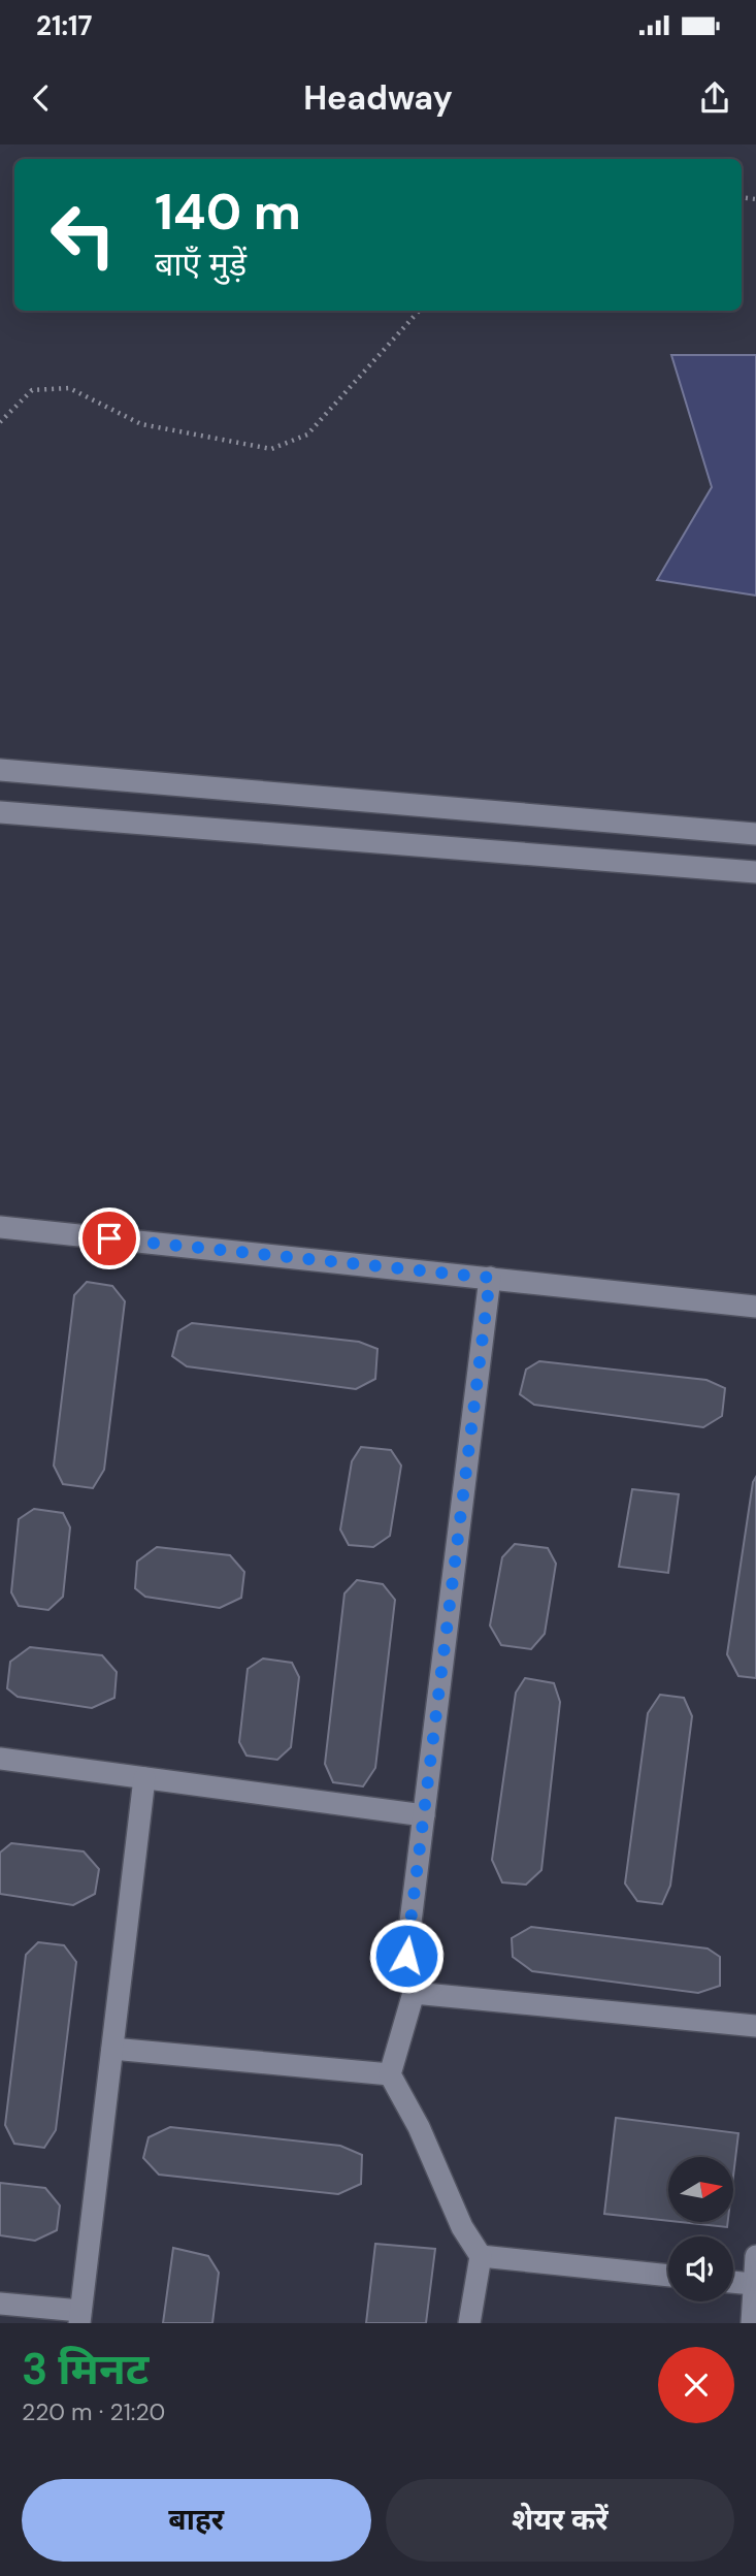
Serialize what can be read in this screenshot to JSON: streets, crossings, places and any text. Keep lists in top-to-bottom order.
{
  "north": "right",
  "page": {
    "status": "21:17",
    "header": "Headway",
    "turn": ["140 m", "बाएँ मुड़ें"],
    "heading": ["3 मिनट", "220 m · 21:20"],
    "buttons": ["बाहर", "शेयर करें"]
  }
}
